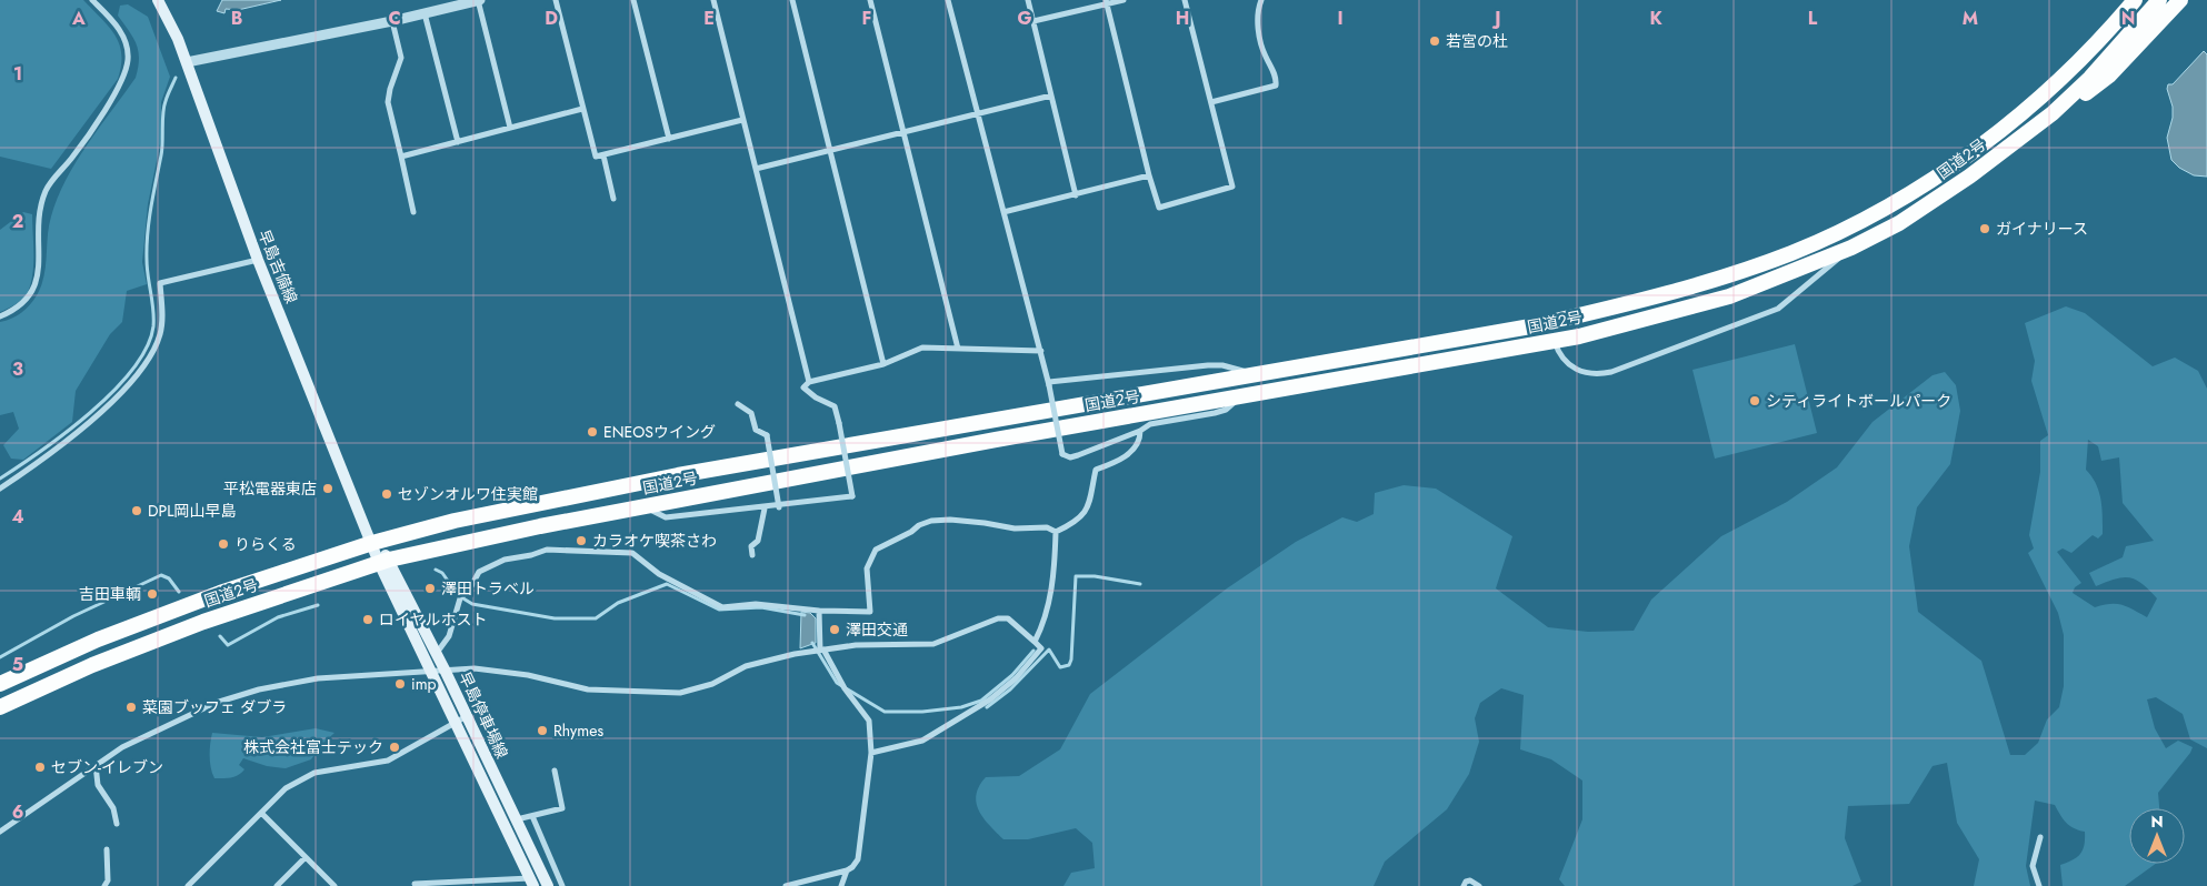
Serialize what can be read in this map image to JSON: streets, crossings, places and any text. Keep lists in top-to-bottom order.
{
  "streets": {
    "highway": ["国道2号"],
    "main road": ["早島吉備線", "早島停車場線"]
  },
  "crossings": [
    ["国道2号", "早島吉備線"],
    ["国道2号", "早島停車場線"],
    ["早島吉備線", "早島停車場線"]
  ],
  "places": [
    "若宮の杜",
    "ガイナリース",
    "シティライトボールパーク",
    "ENEOSウイング",
    "平松電器東店",
    "セゾンオルワ住実館",
    "DPL岡山早島",
    "カラオケ喫茶さわ",
    "りらくる",
    "澤田トラベル",
    "吉田車輌",
    "ロイヤルホスト",
    "澤田交通",
    "imp",
    "菜園ブッフェ ダブラ",
    "Rhymes",
    "株式会社富士テック",
    "セブン-イレブン"
  ],
  "north": "top",
  "grid": {
    "columns": [
      "A",
      "B",
      "C",
      "D",
      "E",
      "F",
      "G",
      "H",
      "I",
      "J",
      "K",
      "L",
      "M",
      "N"
    ],
    "rows": [
      "1",
      "2",
      "3",
      "4",
      "5",
      "6"
    ]
  }
}
